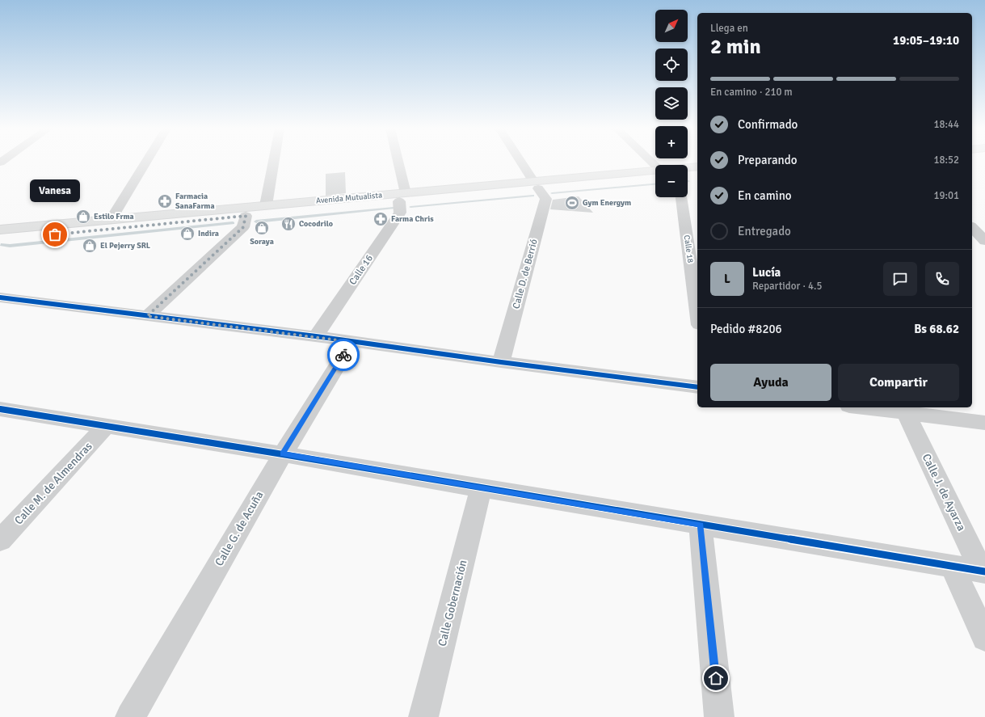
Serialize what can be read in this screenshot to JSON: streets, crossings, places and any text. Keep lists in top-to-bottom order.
{
  "streets": {
    "main road": ["Avenida Mutualista"],
    "street": [
      "Calle 18",
      "Calle 16",
      "Calle D. de Berrió",
      "Calle M. de Almendras",
      "Calle J. de Ayarza",
      "Calle G. de Acuña",
      "Calle Gobernación"
    ]
  },
  "crossings": [
    ["Avenida Mutualista", "Calle 16"],
    ["Avenida Mutualista", "Calle D. de Berrió"]
  ],
  "places": {
    "pharmacy": ["Farmacia SanaFarma", "Farma Chris"],
    "sports": ["Gym Energym"],
    "shop": [
      "Estilo Frma",
      "Soraya",
      "Indira",
      "El Pejerry SRL"
    ],
    "restaurant": ["Cocodrilo"],
    "other": ["Vanesa"]
  },
  "north": "top right",
  "page": {
    "map_buttons": ["+", "−"],
    "heading": ["2 min", "Llega en", "19:05–19:10"],
    "panel": [
      "Lucía",
      "Repartidor · 4.5",
      "Pedido #8206",
      "Bs 68.62"
    ],
    "bar": "En camino · 210 m",
    "list": [
      ["Confirmado", "18:44"],
      ["Preparando", "18:52"],
      ["En camino", "19:01"],
      "Entregado"
    ],
    "bubble": "Vanesa",
    "round": "L",
    "buttons": ["Ayuda", "Compartir"]
  }
}
